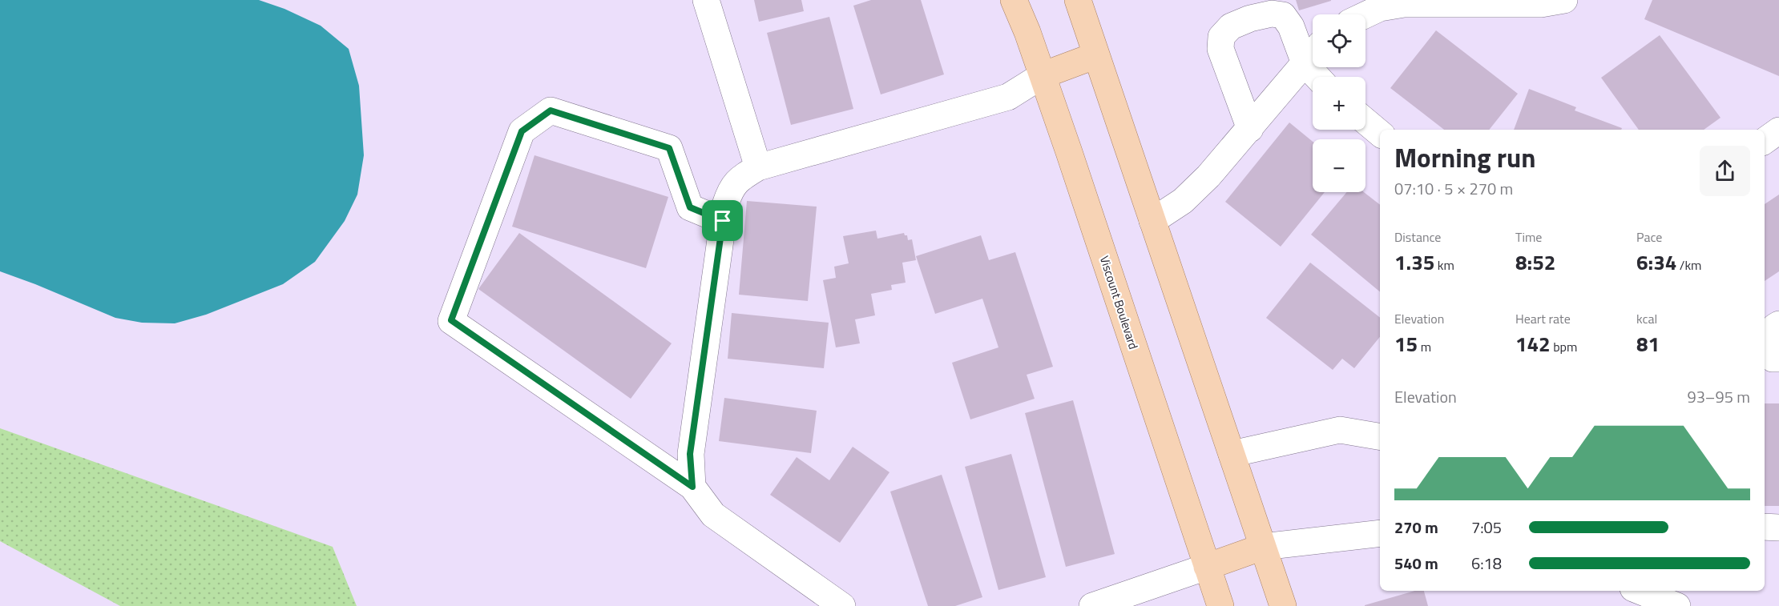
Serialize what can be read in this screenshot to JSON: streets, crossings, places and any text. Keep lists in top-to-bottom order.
{
  "streets": {
    "main road": ["Viscount Boulevard"]
  },
  "page": {
    "map_buttons": ["+", "−"],
    "heading": ["Morning run", "07:10 · 5 × 270 m"],
    "stats": [
      ["Distance", "1.35 km"],
      ["Time", "8:52"],
      ["Pace", "6:34 /km"],
      ["Elevation", "15 m"],
      ["Heart rate", "142 bpm"],
      ["kcal", "81"]
    ],
    "chart": ["Elevation", "93–95 m"],
    "list": [
      {
        "name": "270 m",
        "note": "7:05"
      },
      {
        "name": "540 m",
        "note": "6:18"
      }
    ]
  }
}
